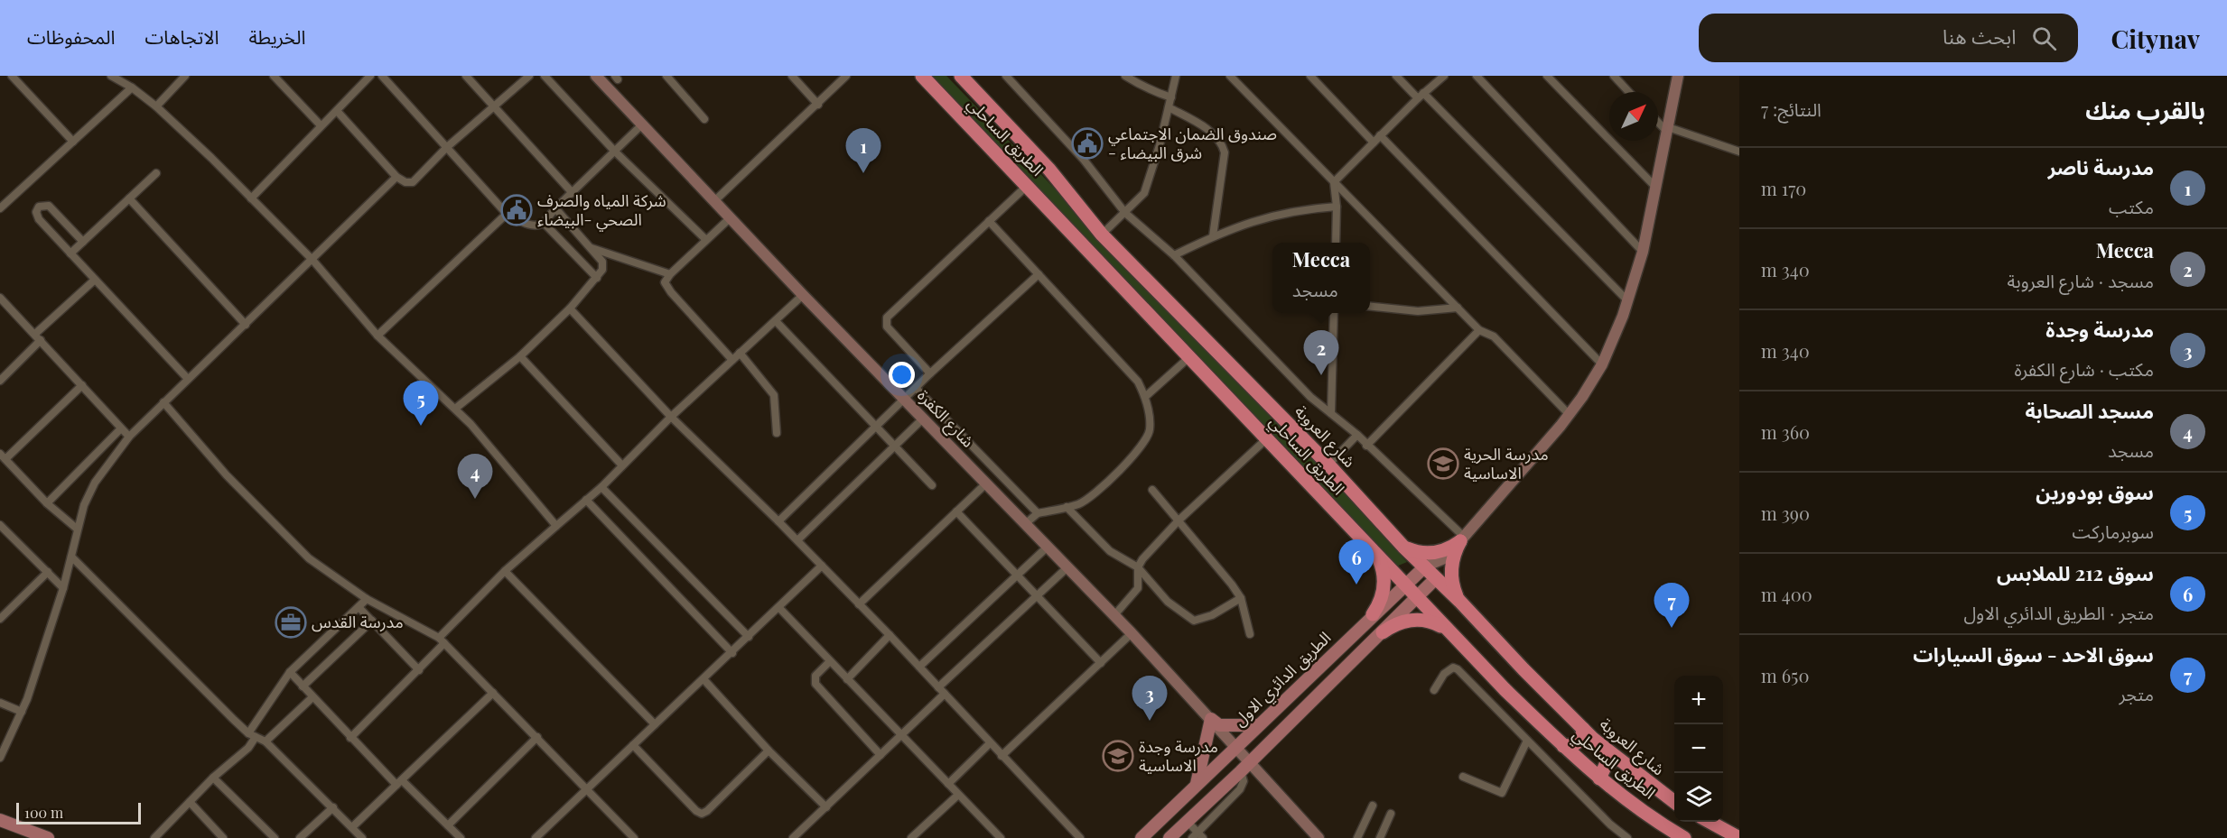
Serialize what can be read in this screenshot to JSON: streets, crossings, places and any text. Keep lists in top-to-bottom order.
{
  "streets": {
    "highway": ["الطريق الساحلي", "شارع العروبة"],
    "main road": ["الطريق الدائري الاول"],
    "street": ["شارع الكفرة"]
  },
  "crossings": [
    ["الطريق الساحلي", "الطريق الدائري الاول"],
    ["شارع الكفرة", "الطريق الدائري الاول"],
    ["شارع العروبة", "الطريق الدائري الاول"]
  ],
  "places": {
    "public building": ["صندوق الضمان الاجتماعي - شرق البيضاء", "شركة المياه والصرف الصحي -البيضاء"],
    "school or university": ["مدرسة الحرية الاساسية", "مدرسة وجدة الاساسية"],
    "office": ["مدرسة القدس"]
  },
  "scale_bar": "100 m",
  "north": "top right",
  "page": {
    "header": "Citynav",
    "search": "ابحث هنا",
    "nav": ["الخريطة", "الاتجاهات", "المحفوظات"],
    "heading": ["بالقرب منك", "النتائج: 7"],
    "pins": [
      "1",
      "2",
      "5",
      "4",
      "6",
      "7",
      "3"
    ],
    "list": [
      {
        "mark": "1",
        "name": "مدرسة ناصر",
        "note": "مكتب",
        "value": "170 m"
      },
      {
        "mark": "2",
        "name": "Mecca",
        "note": "مسجد · شارع العروبة",
        "value": "340 m"
      },
      {
        "mark": "3",
        "name": "مدرسة وجدة",
        "note": "مكتب · شارع الكفرة",
        "value": "340 m"
      },
      {
        "mark": "4",
        "name": "مسجد الصحابة",
        "note": "مسجد",
        "value": "360 m"
      },
      {
        "mark": "5",
        "name": "سوق بودورين",
        "note": "سوبرماركت",
        "value": "390 m"
      },
      {
        "mark": "6",
        "name": "سوق 212 للملابس",
        "note": "متجر · الطريق الدائري الاول",
        "value": "400 m"
      },
      {
        "mark": "7",
        "name": "سوق الاحد - سوق السيارات",
        "note": "متجر",
        "value": "650 m"
      }
    ],
    "popup": ["Mecca", "مسجد"],
    "map_buttons": ["+", "−"],
    "scale": "100 m"
  }
}
